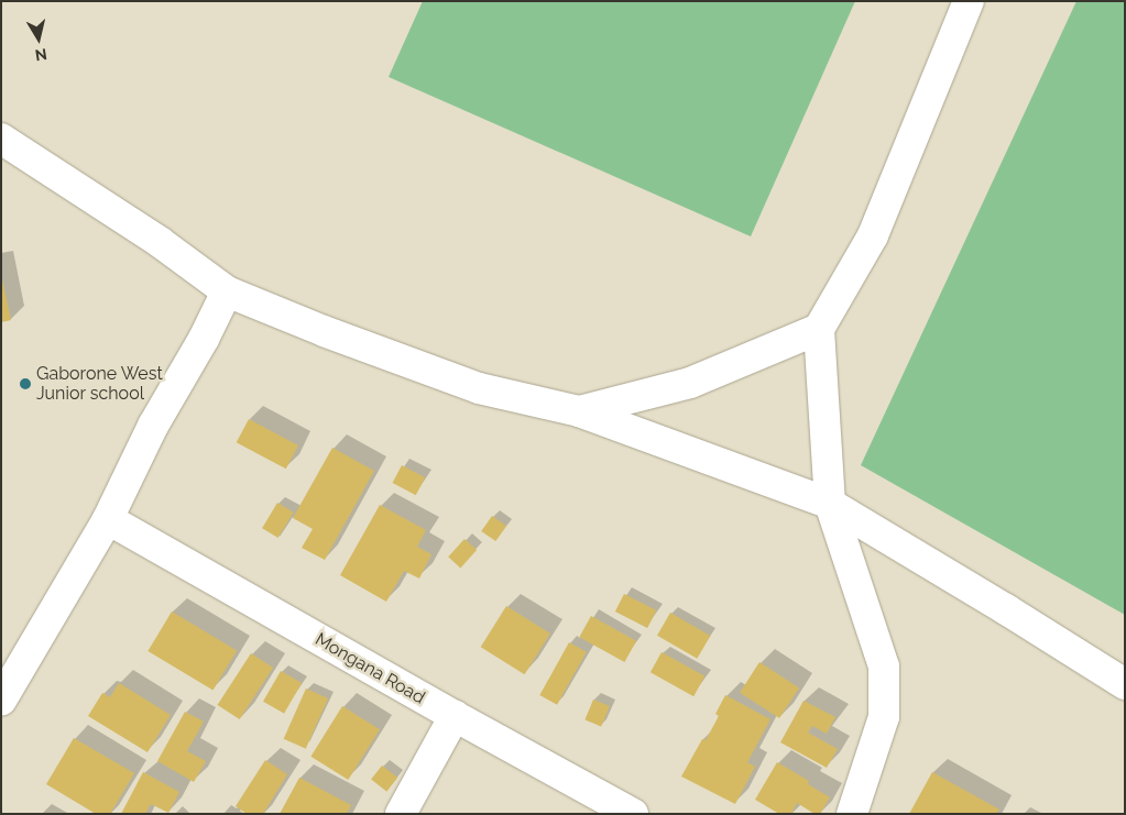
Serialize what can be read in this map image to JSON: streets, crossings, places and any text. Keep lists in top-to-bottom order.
{
  "streets": {
    "street": ["Mongana Road"]
  },
  "places": ["Gaborone West Junior school"],
  "north": "bottom"
}
